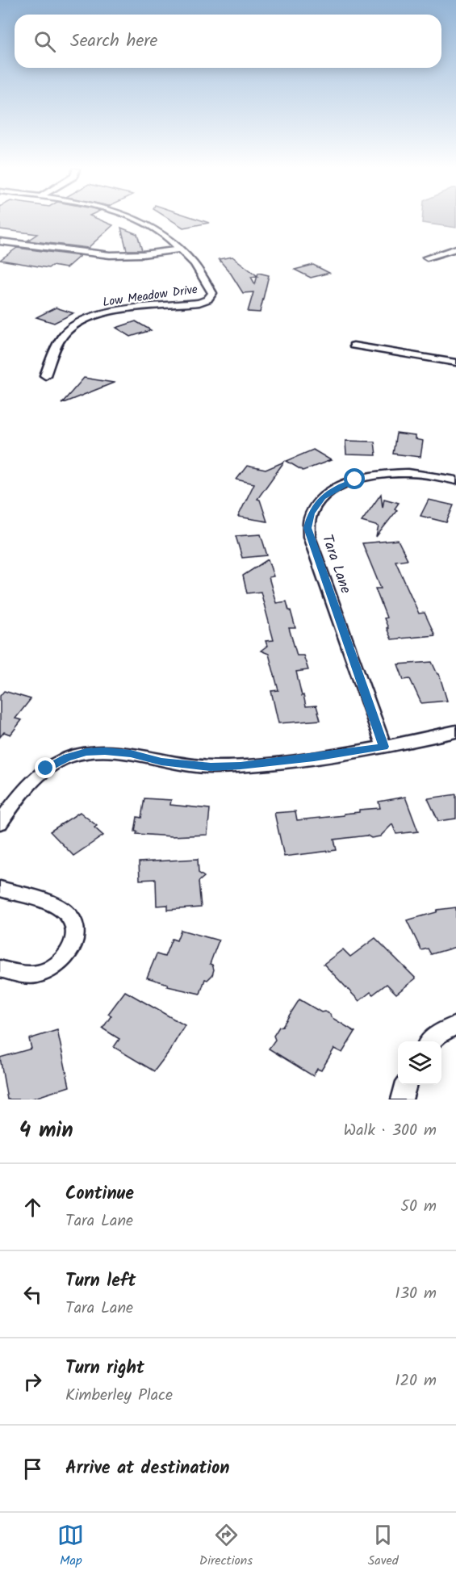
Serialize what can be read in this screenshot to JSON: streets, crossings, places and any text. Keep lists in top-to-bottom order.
{
  "streets": {
    "street": ["Low Meadow Drive", "Tara Lane"]
  },
  "page": {
    "search": "Search here",
    "heading": ["4 min", "Walk · 300 m"],
    "list": [
      ["Continue", "Tara Lane", "50 m"],
      ["Turn left", "Tara Lane", "130 m"],
      ["Turn right", "Kimberley Place", "120 m"],
      "Arrive at destination"
    ],
    "nav": ["Map", "Directions", "Saved"]
  }
}
